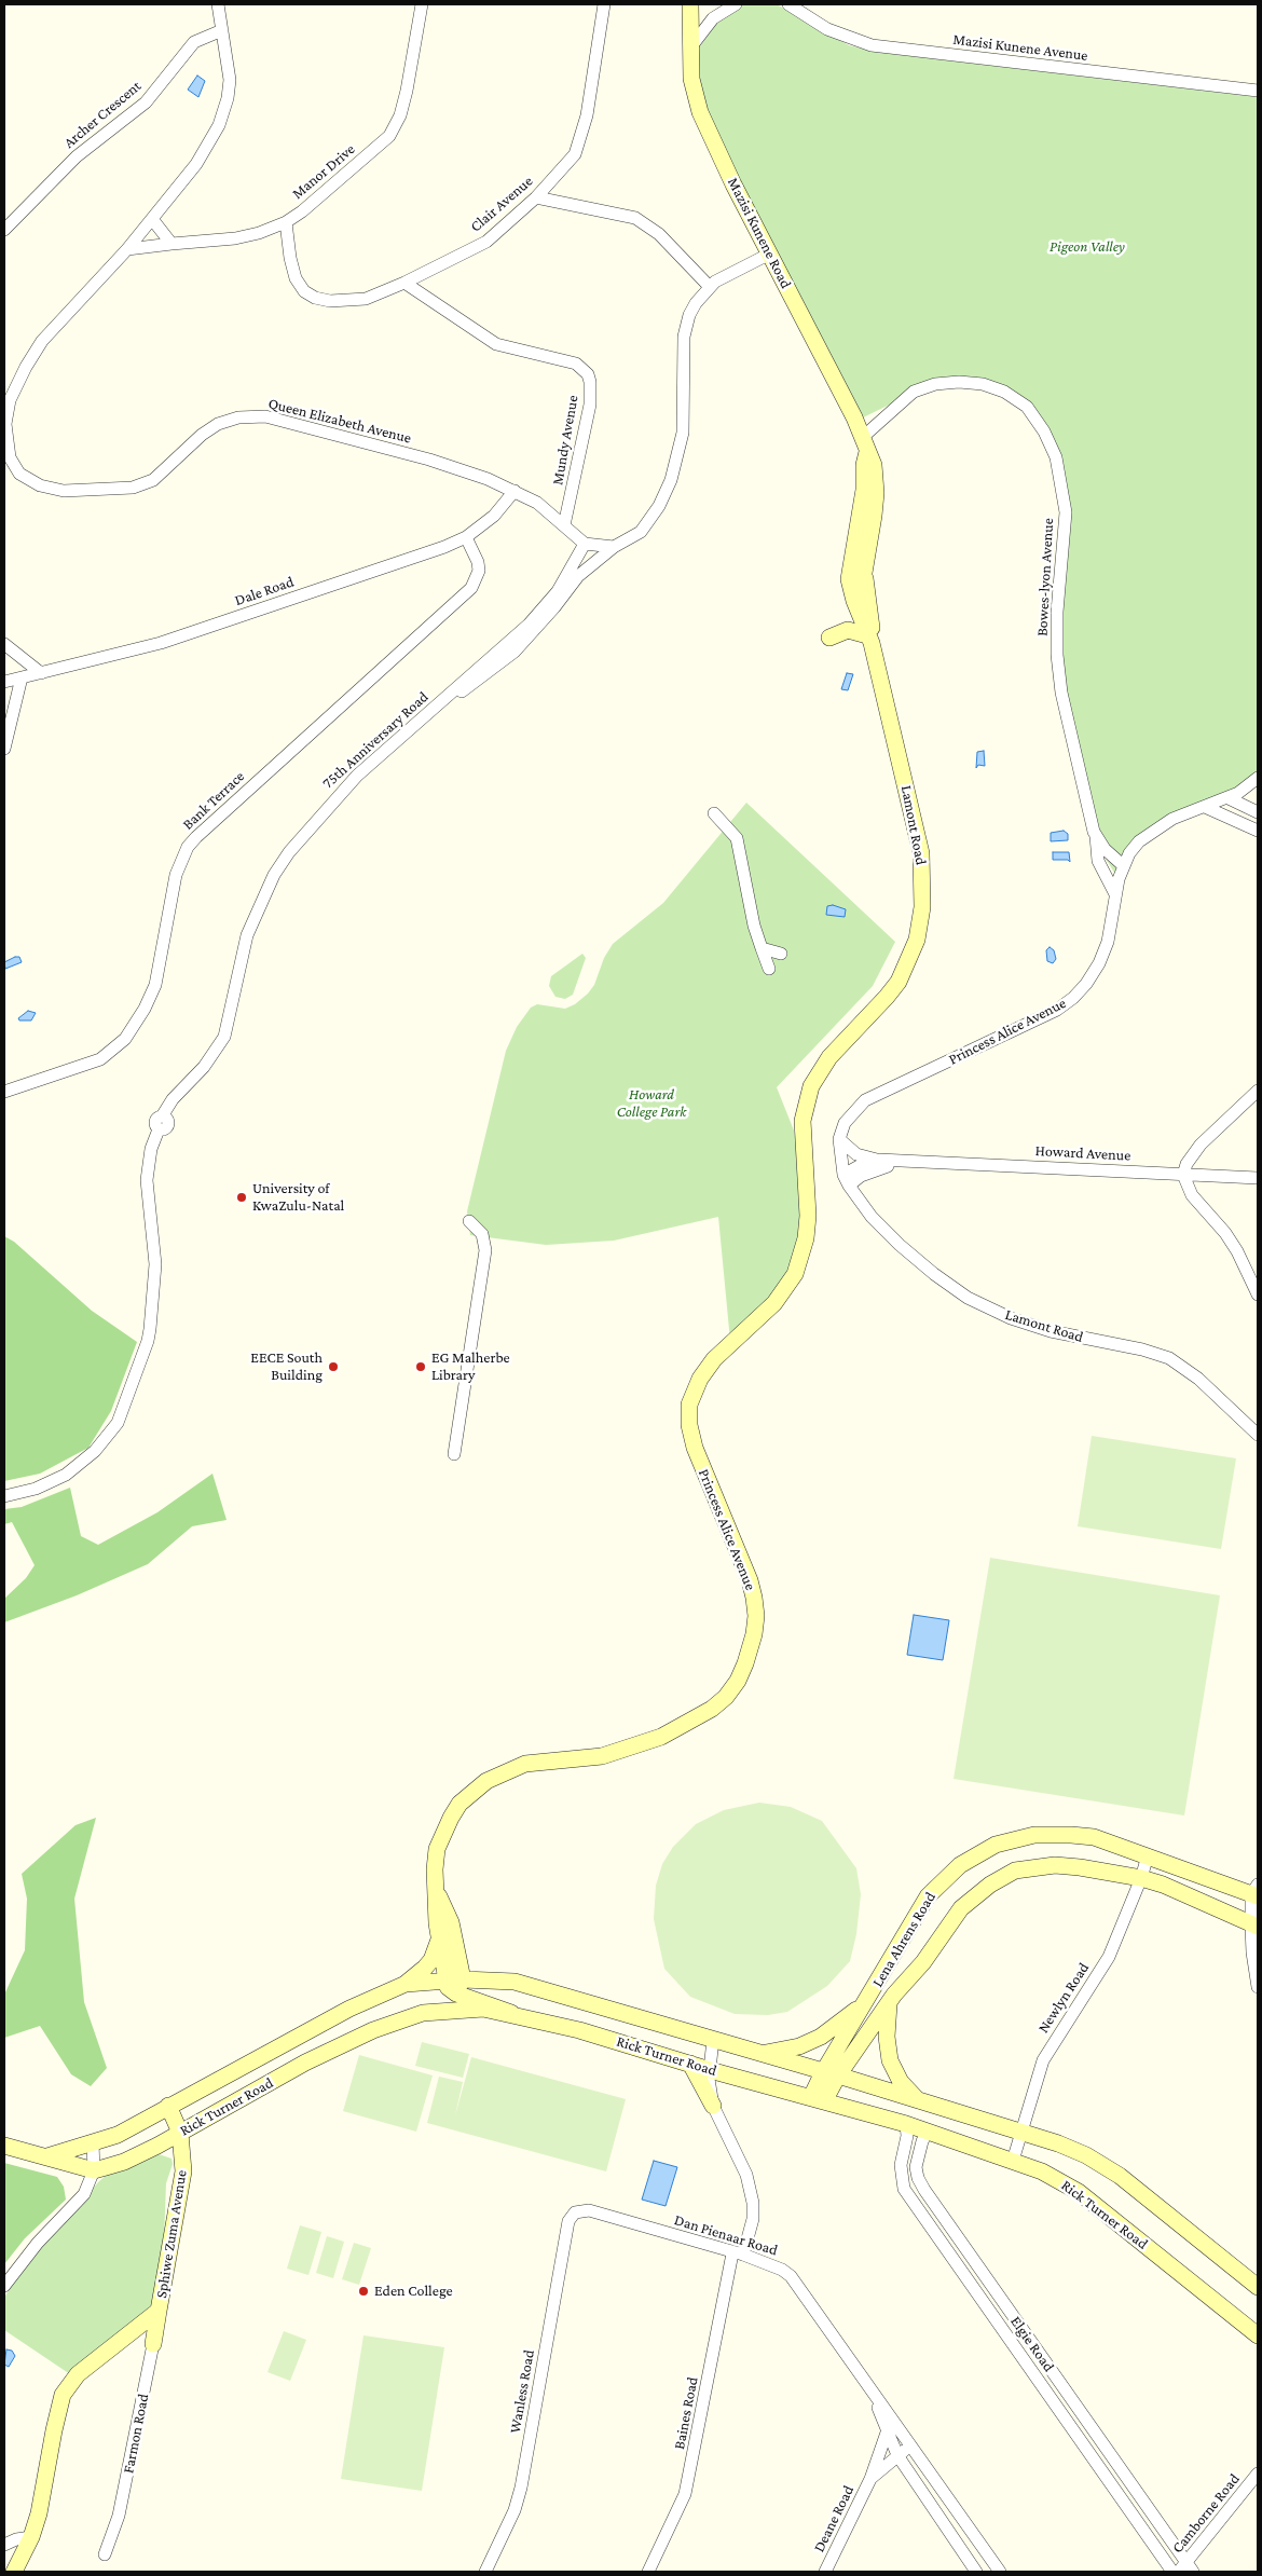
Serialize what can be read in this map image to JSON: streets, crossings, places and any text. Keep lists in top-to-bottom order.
{
  "streets": {
    "main road": [
      "Mazisi Kunene Road",
      "Lamont Road",
      "Princess Alice Avenue",
      "Lena Ahrens Road",
      "Rick Turner Road",
      "Sphiwe Zuma Avenue",
      "Farmon Road"
    ],
    "street": [
      "Mazisi Kunene Avenue",
      "Archer Crescent",
      "Manor Drive",
      "Clair Avenue",
      "Queen Elizabeth Avenue",
      "Mundy Avenue",
      "Bowes-lyon Avenue",
      "Dale Road",
      "75th Anniversary Road",
      "Bank Terrace",
      "Howard Avenue",
      "Newlyn Road",
      "Dan Pienaar Road",
      "Elgie Road",
      "Wanless Road",
      "Baines Road",
      "Camborne Road",
      "Deane Road"
    ]
  },
  "crossings": [
    ["Archer Crescent", "Queen Elizabeth Avenue"],
    ["Manor Drive", "Clair Avenue"],
    ["Manor Drive", "Queen Elizabeth Avenue"],
    ["Clair Avenue", "Mundy Avenue"],
    ["Mazisi Kunene Road", "Bowes-lyon Avenue"],
    ["Mazisi Kunene Road", "Lamont Road"],
    ["Queen Elizabeth Avenue", "Mundy Avenue"],
    ["Queen Elizabeth Avenue", "Dale Road"],
    ["Queen Elizabeth Avenue", "75th Anniversary Road"],
    ["Bowes-lyon Avenue", "Lamont Road"],
    ["Bowes-lyon Avenue", "Princess Alice Avenue"],
    ["Dale Road", "Bank Terrace"],
    ["Lamont Road", "Princess Alice Avenue"],
    ["Lamont Road", "Howard Avenue"],
    ["Princess Alice Avenue", "Howard Avenue"],
    ["Princess Alice Avenue", "Rick Turner Road"],
    ["Lena Ahrens Road", "Newlyn Road"],
    ["Lena Ahrens Road", "Rick Turner Road"],
    ["Newlyn Road", "Rick Turner Road"],
    ["Rick Turner Road", "Sphiwe Zuma Avenue"],
    ["Rick Turner Road", "Elgie Road"],
    ["Rick Turner Road", "Baines Road"],
    ["Sphiwe Zuma Avenue", "Farmon Road"],
    ["Dan Pienaar Road", "Wanless Road"],
    ["Dan Pienaar Road", "Baines Road"],
    ["Dan Pienaar Road", "Deane Road"],
    ["Elgie Road", "Camborne Road"]
  ],
  "parks": ["Pigeon Valley", "Howard College Park"],
  "places": [
    "University of KwaZulu-Natal",
    "EECE South Building",
    "EG Malherbe Library",
    "Eden College"
  ]
}
